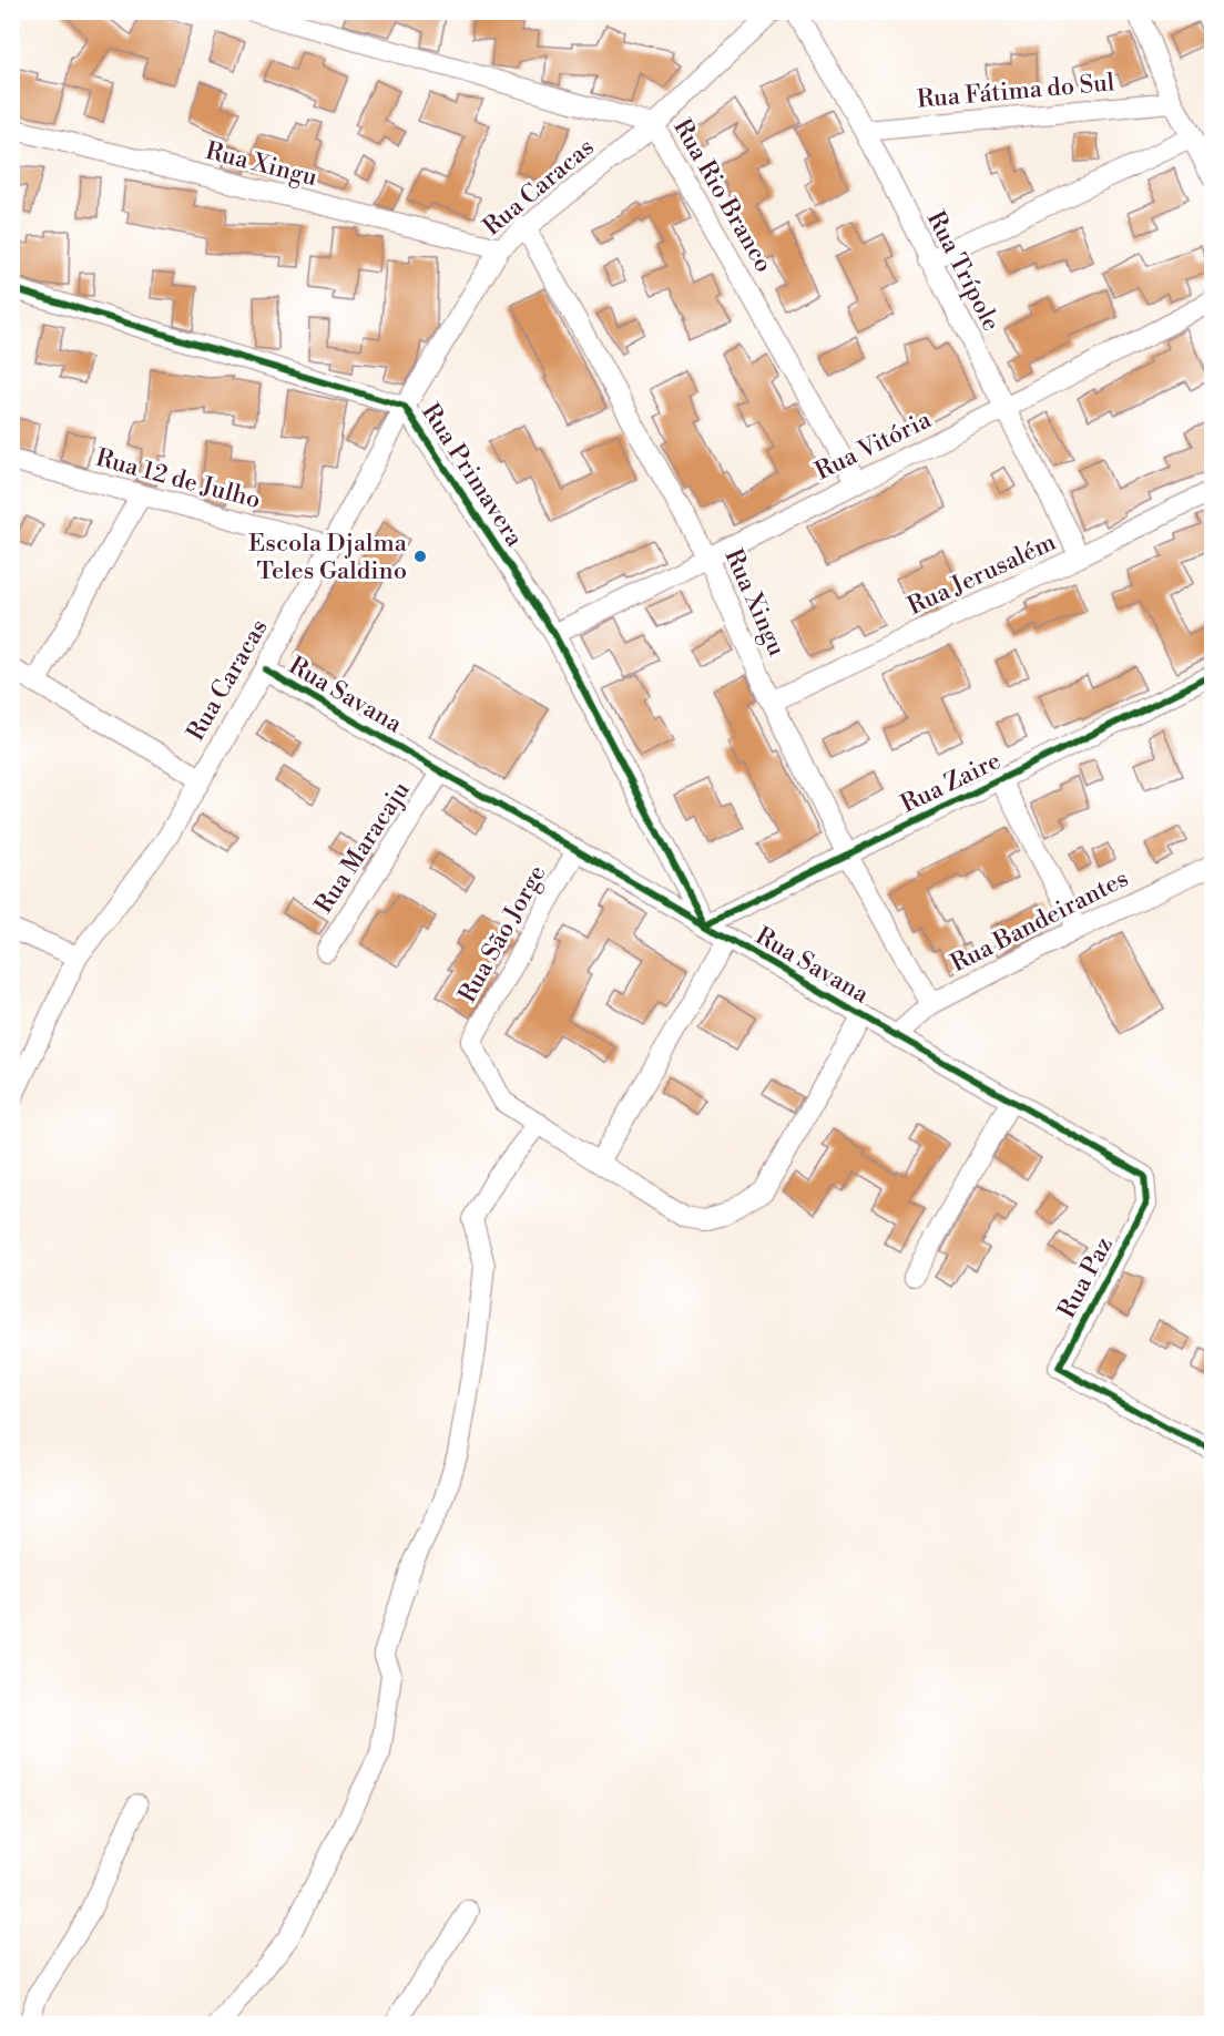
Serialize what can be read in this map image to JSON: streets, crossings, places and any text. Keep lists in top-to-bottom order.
{
  "streets": {
    "street": [
      "Rua Fátima do Sul",
      "Rua Xingu",
      "Rua Caracas",
      "Rua Rio Branco",
      "Rua Trípole",
      "Rua Vitória",
      "Rua Primavera",
      "Rua 12 de Julho",
      "Rua Jerusalém",
      "Rua Savana",
      "Rua Zaire",
      "Rua Maracaju",
      "Rua Bandeirantes",
      "Rua São Jorge",
      "Rua Paz"
    ]
  },
  "crossings": [
    ["Rua Fátima do Sul", "Rua Trípole"],
    ["Rua Xingu", "Rua Caracas"],
    ["Rua Xingu", "Rua Vitória"],
    ["Rua Xingu", "Rua Jerusalém"],
    ["Rua Xingu", "Rua Zaire"],
    ["Rua Xingu", "Rua Bandeirantes"],
    ["Rua Caracas", "Rua Rio Branco"],
    ["Rua Caracas", "Rua Primavera"],
    ["Rua Caracas", "Rua 12 de Julho"],
    ["Rua Caracas", "Rua Savana"],
    ["Rua Rio Branco", "Rua Vitória"],
    ["Rua Trípole", "Rua Vitória"],
    ["Rua Trípole", "Rua Jerusalém"],
    ["Rua Vitória", "Rua Primavera"],
    ["Rua Primavera", "Rua Savana"],
    ["Rua Primavera", "Rua Zaire"],
    ["Rua Savana", "Rua Zaire"],
    ["Rua Savana", "Rua Maracaju"],
    ["Rua Savana", "Rua Bandeirantes"],
    ["Rua Savana", "Rua São Jorge"],
    ["Rua Savana", "Rua Paz"]
  ],
  "places": ["Escola Djalma Teles Galdino"]
}
